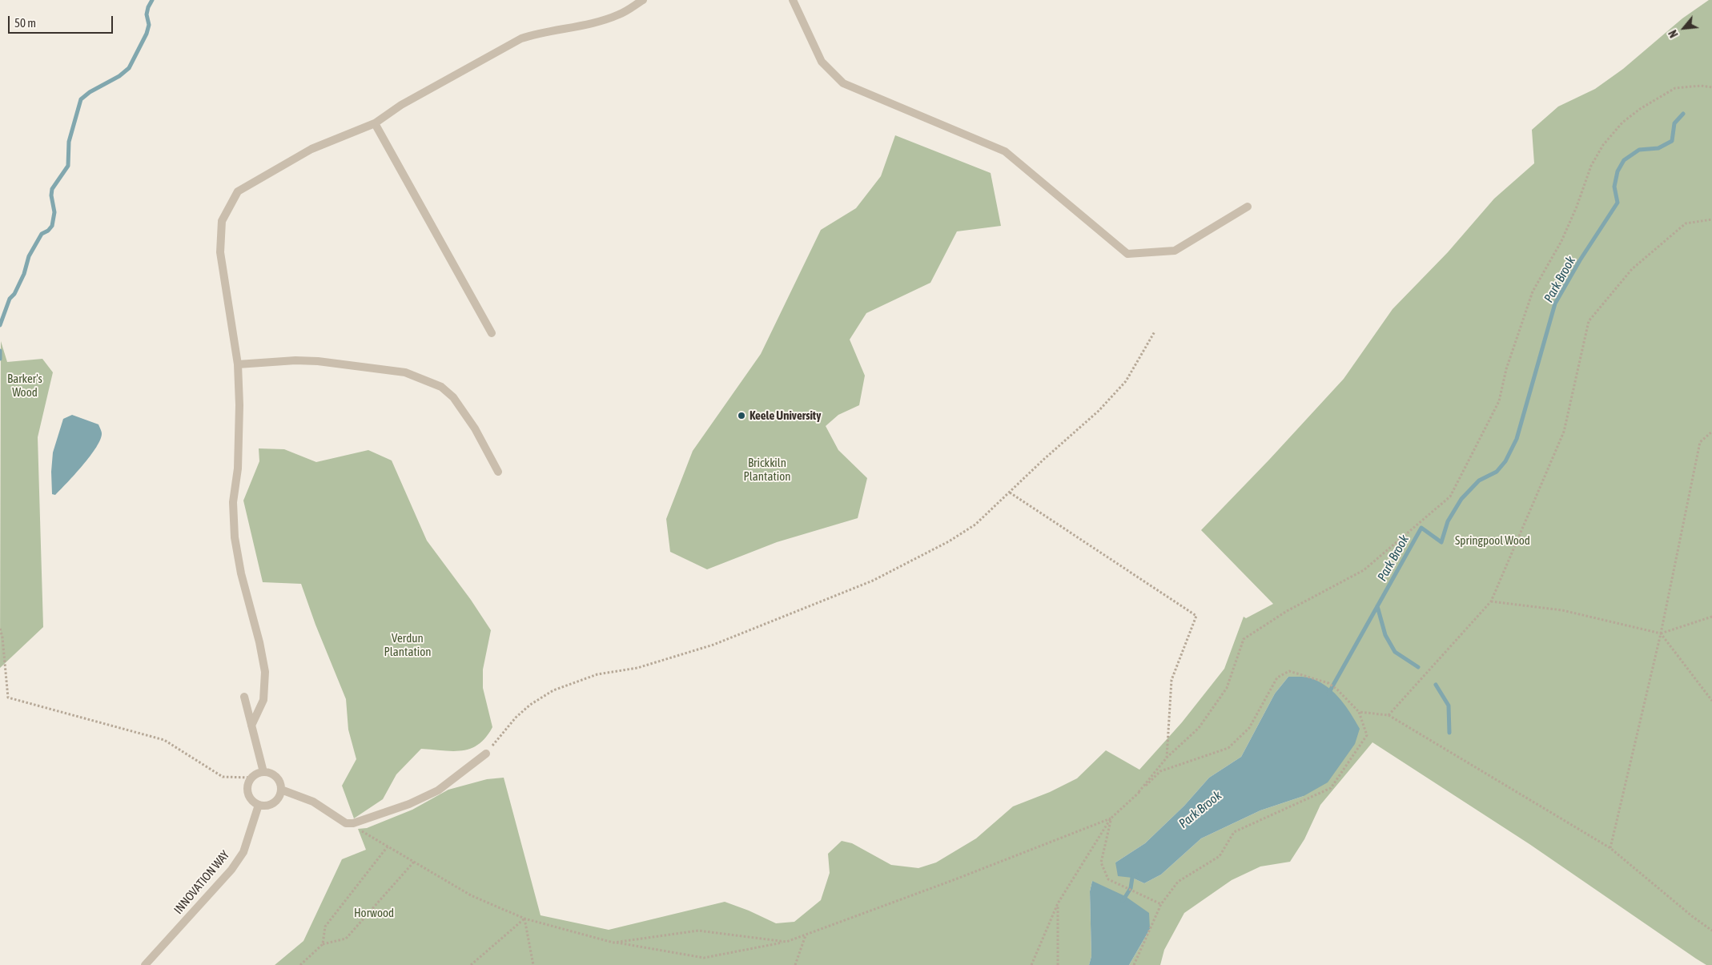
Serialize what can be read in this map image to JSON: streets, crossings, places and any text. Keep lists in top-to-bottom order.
{
  "streets": {
    "lane": ["INNOVATION WAY"]
  },
  "water": ["Park Brook"],
  "parks": [
    "Barker's Wood",
    "Brickkiln Plantation",
    "Springpool Wood",
    "Verdun Plantation",
    "Horwood"
  ],
  "places": ["Keele University"],
  "scale_bar": "50 m",
  "north": "bottom left"
}
